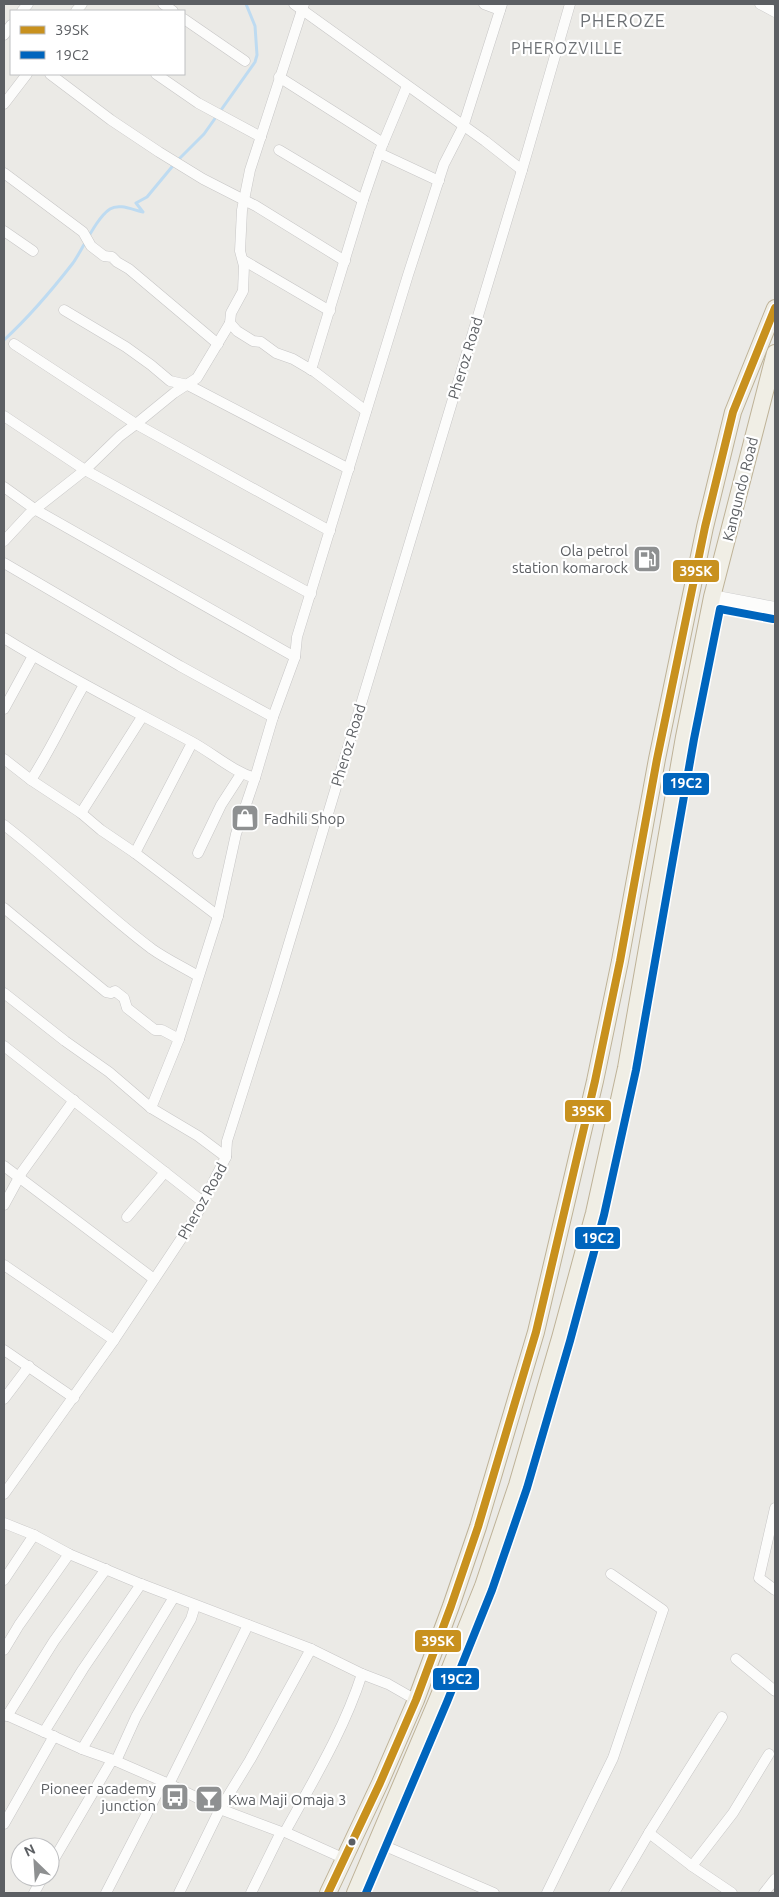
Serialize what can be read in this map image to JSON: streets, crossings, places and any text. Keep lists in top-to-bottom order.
{
  "streets": {
    "highway": ["Kangundo Road"],
    "street": ["Pheroz Road"]
  },
  "districts": ["PHEROZE", "PHEROZVILLE"],
  "places": {
    "fuel station": ["Ola petrol station komarock"],
    "shop": ["Fadhili Shop"],
    "bus stop": ["Pioneer academy junction"],
    "bar": ["Kwa Maji Omaja 3"]
  },
  "lines": ["transit line 39SK", "transit line 19C2"],
  "legend": ["39SK", "19C2"],
  "north": "top left"
}
